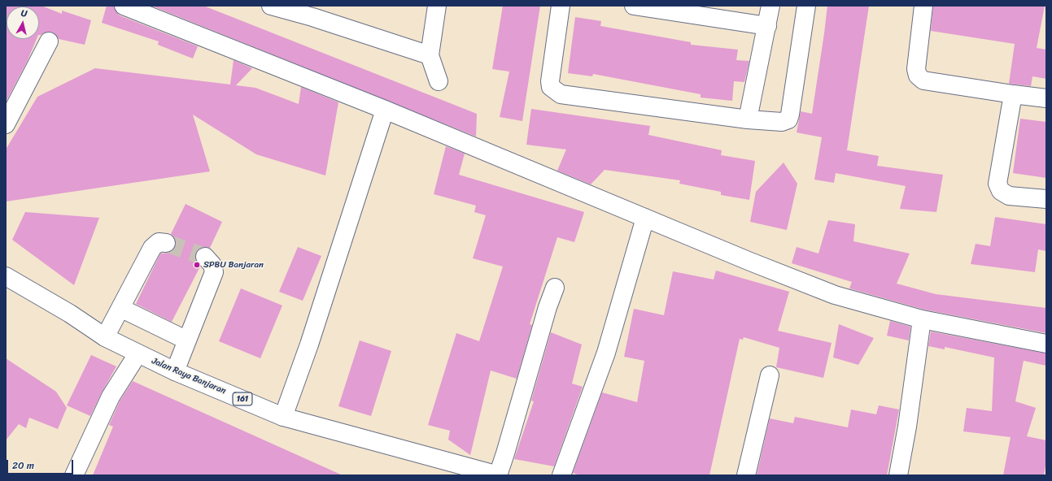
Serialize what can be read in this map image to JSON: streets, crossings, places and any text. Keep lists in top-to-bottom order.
{
  "streets": {
    "street": ["Jalan Raya Banjaran", "161"]
  },
  "places": ["SPBU Banjaran"],
  "scale_bar": "20 m",
  "north": "top"
}
